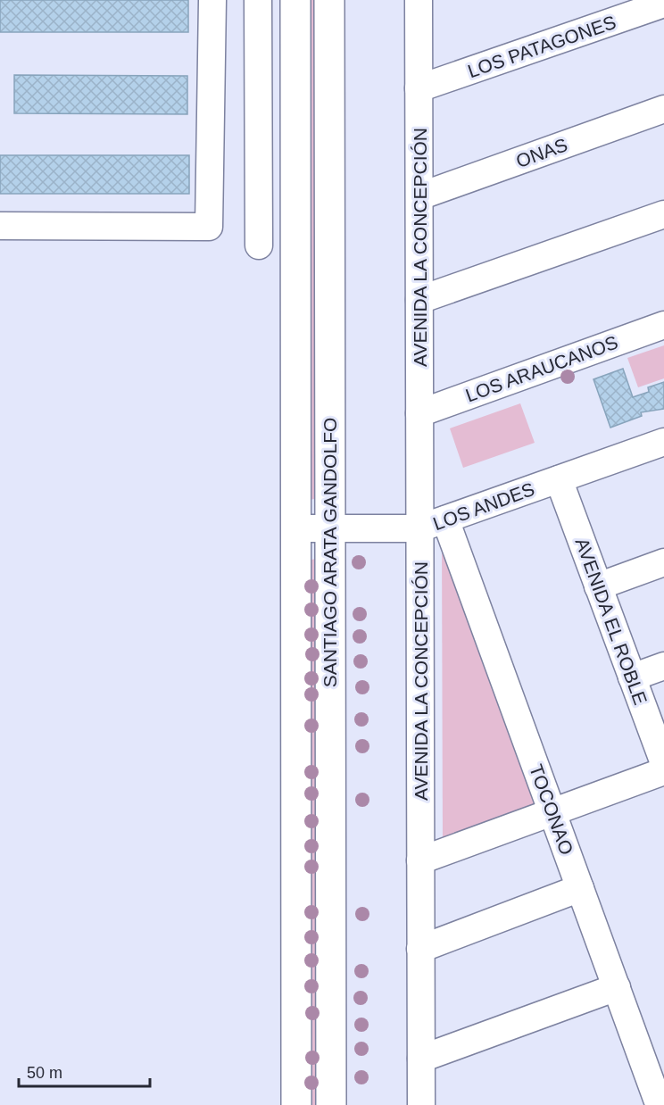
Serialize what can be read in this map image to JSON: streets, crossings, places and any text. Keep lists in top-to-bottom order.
{
  "streets": {
    "main road": ["SANTIAGO ARATA GANDOLFO"],
    "street": [
      "LOS PATAGONES",
      "ONAS",
      "AVENIDA LA CONCEPCIÓN",
      "LOS ARAUCANOS",
      "LOS ANDES",
      "AVENIDA EL ROBLE",
      "TOCONAO"
    ]
  },
  "crossings": [
    ["LOS PATAGONES", "AVENIDA LA CONCEPCIÓN"],
    ["ONAS", "AVENIDA LA CONCEPCIÓN"],
    ["AVENIDA LA CONCEPCIÓN", "LOS ARAUCANOS"],
    ["AVENIDA LA CONCEPCIÓN", "LOS ANDES"],
    ["LOS ANDES", "SANTIAGO ARATA GANDOLFO"],
    ["LOS ANDES", "AVENIDA EL ROBLE"],
    ["LOS ANDES", "TOCONAO"]
  ],
  "scale_bar": "50 m"
}
